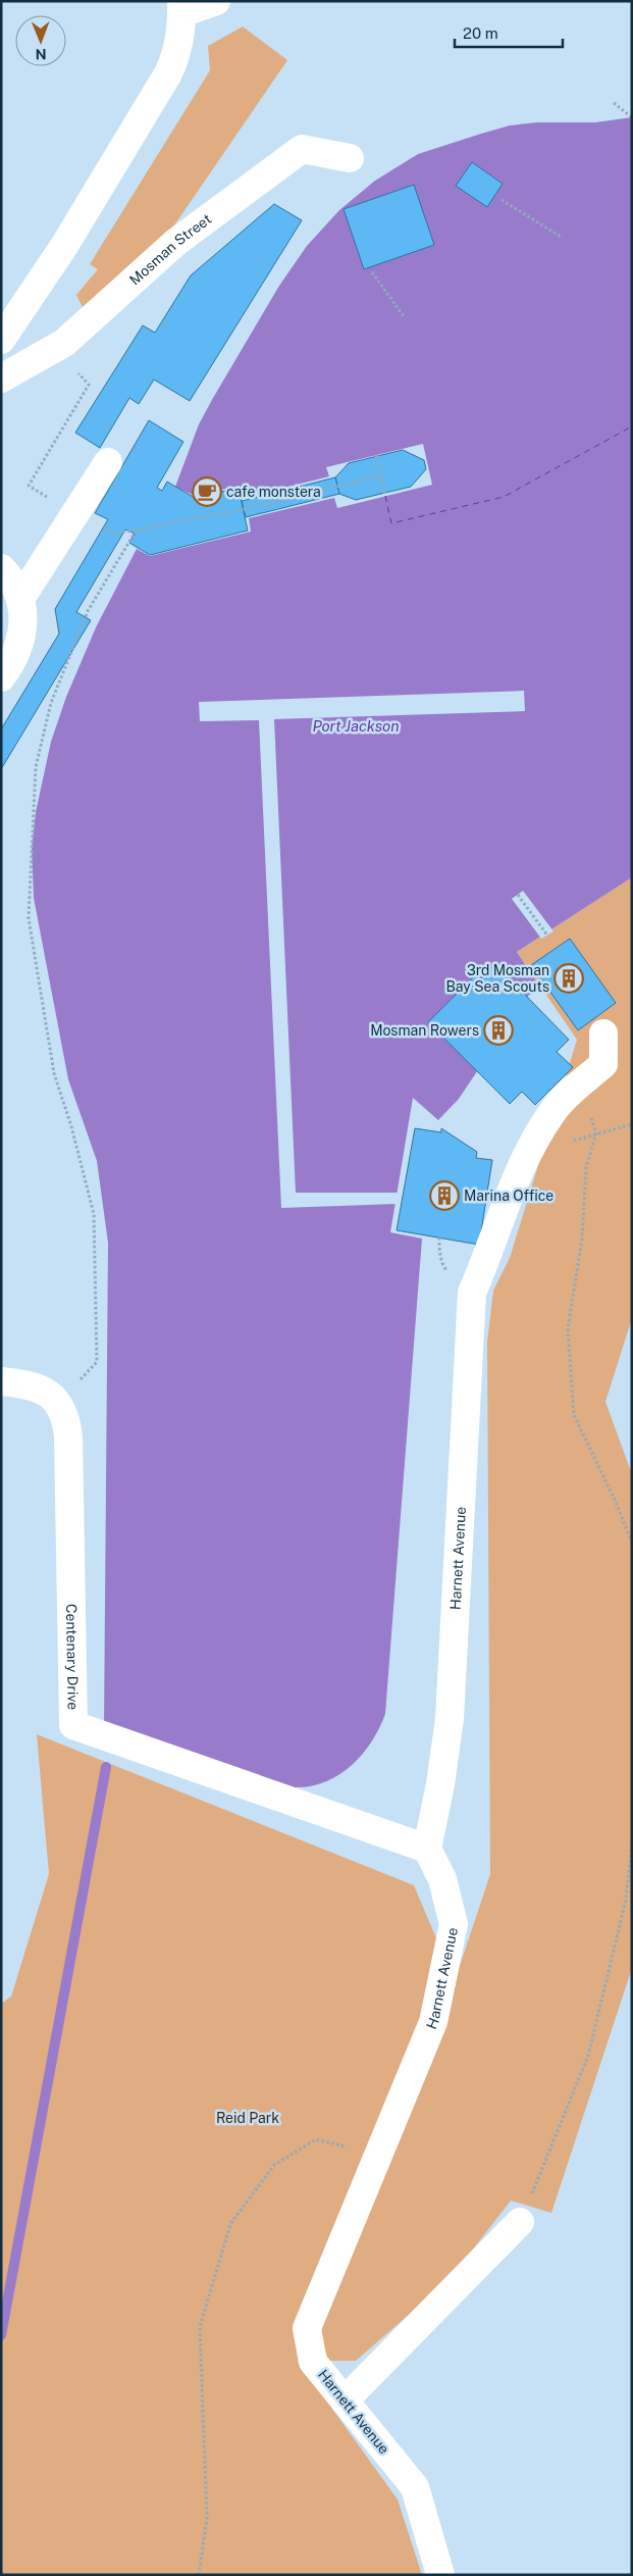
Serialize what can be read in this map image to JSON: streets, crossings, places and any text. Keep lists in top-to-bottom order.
{
  "streets": {
    "street": ["Mosman Street", "Harnett Avenue", "Centenary Drive"]
  },
  "crossings": [
    ["Harnett Avenue", "Centenary Drive"]
  ],
  "water": ["Port Jackson"],
  "parks": ["Reid Park"],
  "places": {
    "cafe": ["cafe monstera"],
    "building": ["3rd Mosman Bay Sea Scouts", "Mosman Rowers", "Marina Office"]
  },
  "scale_bar": "20 m",
  "north": "bottom"
}
